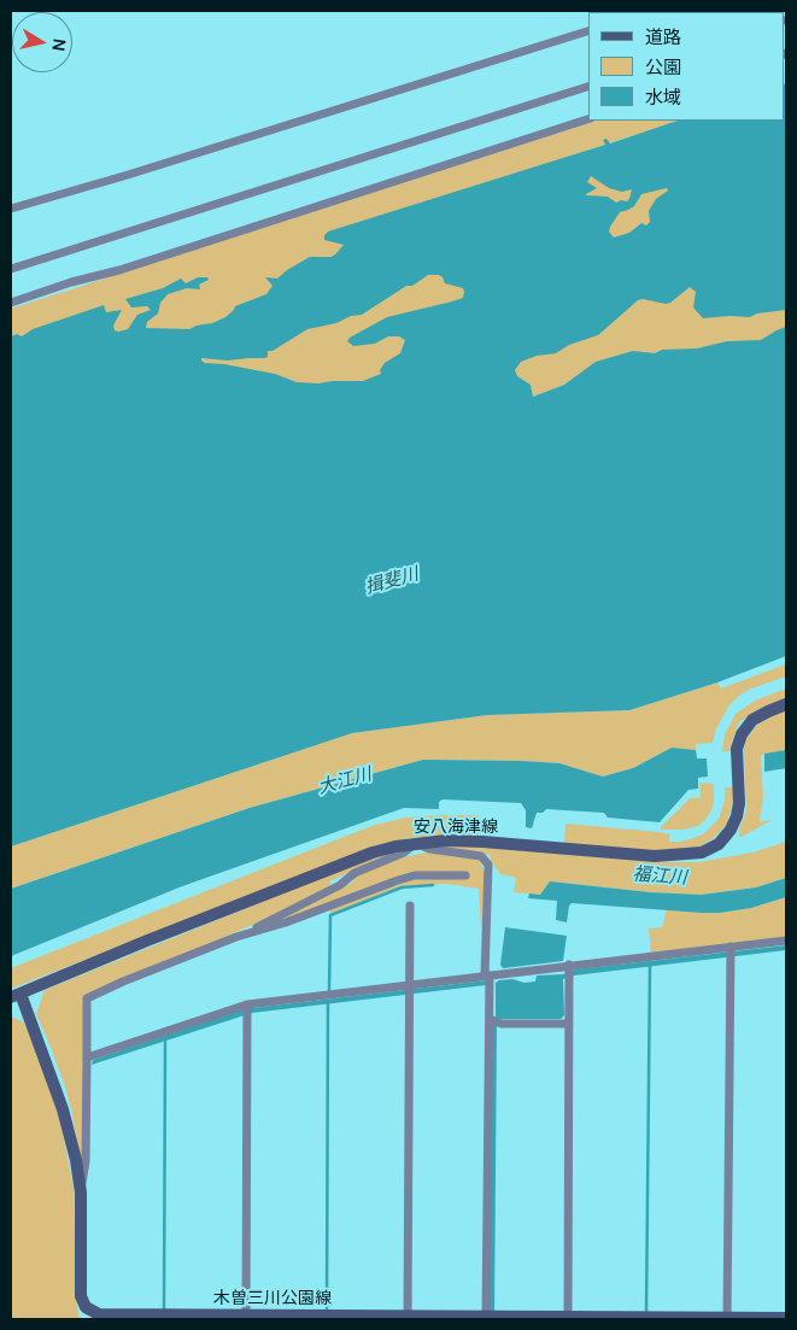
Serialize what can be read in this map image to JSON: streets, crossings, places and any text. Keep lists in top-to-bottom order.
{
  "streets": {
    "main road": ["安八海津線", "木曽三川公園線"]
  },
  "crossings": [
    ["安八海津線", "木曽三川公園線"]
  ],
  "water": ["揖斐川", "大江川", "福江川"],
  "legend": ["道路", "公園", "水域"],
  "north": "right"
}
